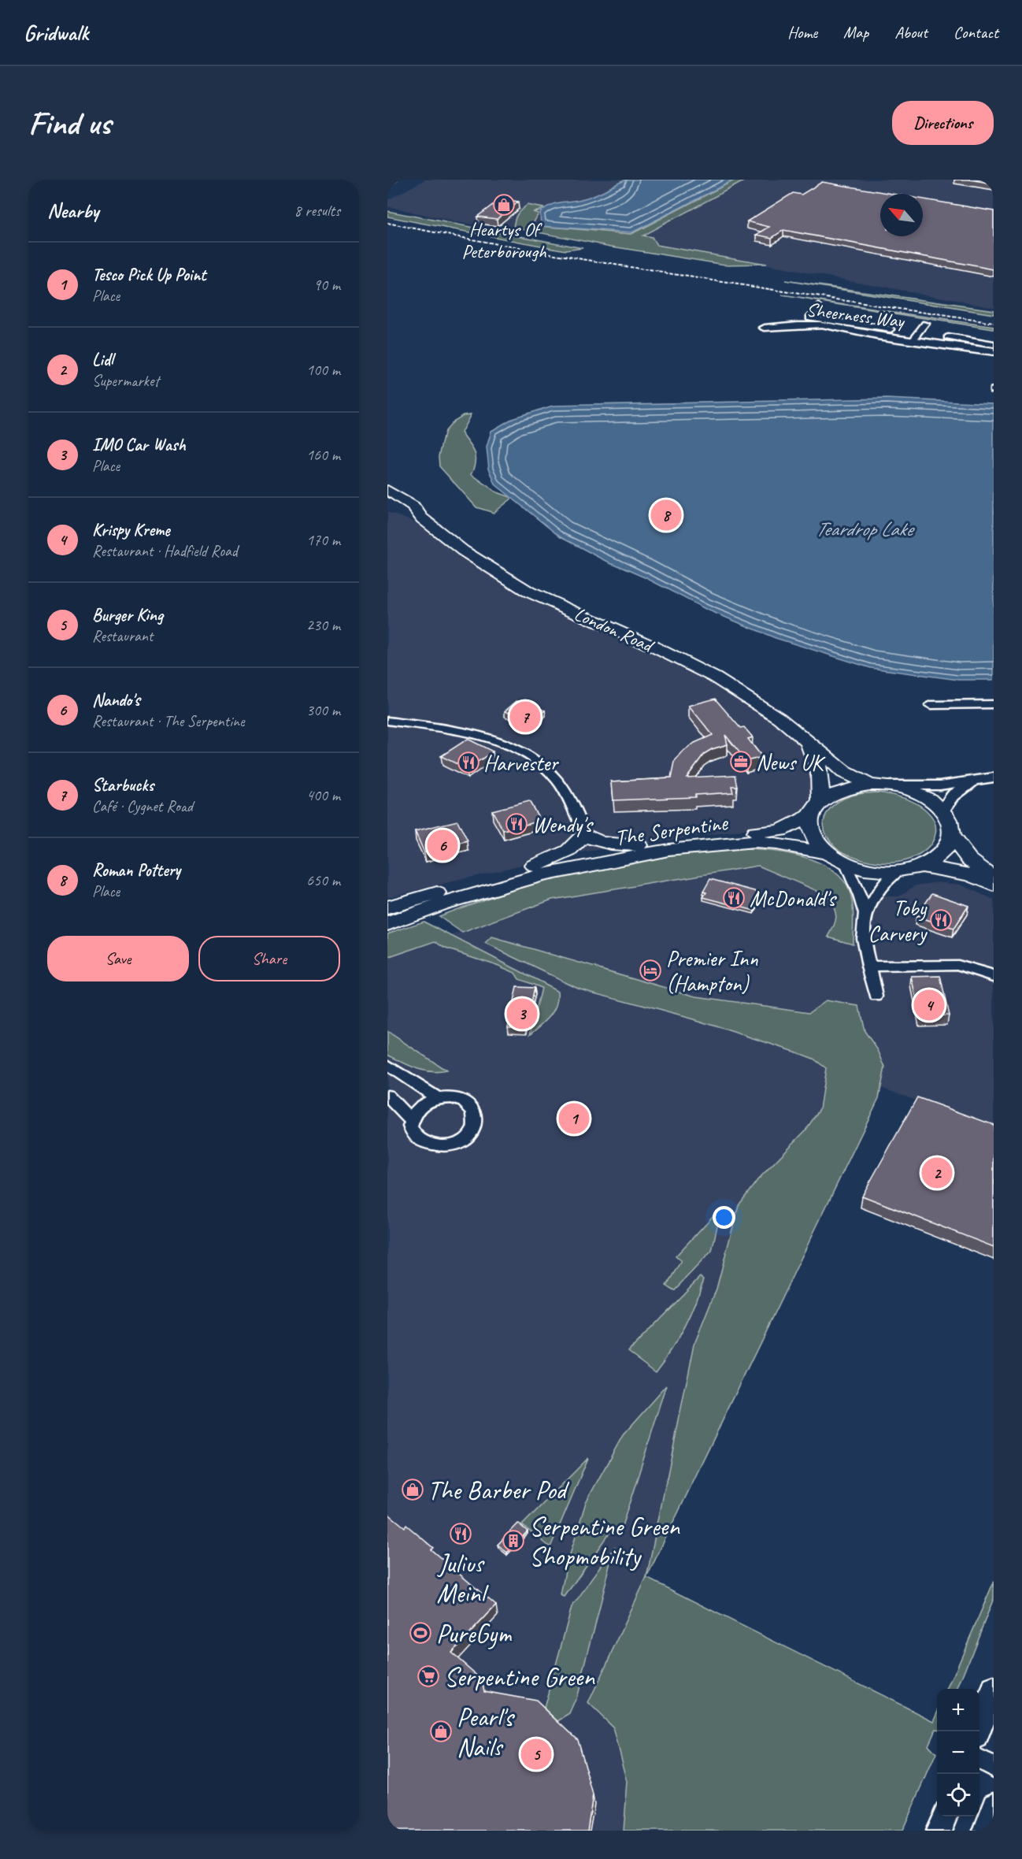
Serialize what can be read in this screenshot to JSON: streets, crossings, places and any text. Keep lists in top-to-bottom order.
{
  "streets": {
    "main road": ["London Road", "The Serpentine"],
    "street": ["Sheerness Way"]
  },
  "crossings": [
    ["London Road", "The Serpentine"]
  ],
  "water": ["Teardrop Lake"],
  "places": {
    "shop": ["Heartys Of Peterborough", "The Barber Pod", "Pearl's Nails"],
    "office": ["News UK"],
    "restaurant": [
      "Harvester",
      "Wendy's",
      "McDonald's",
      "Toby Carvery",
      "Julius Meinl"
    ],
    "hotel": ["Premier Inn (Hampton)"],
    "building": ["Serpentine Green Shopmobility"],
    "sports": ["PureGym"],
    "supermarket": ["Serpentine Green"]
  },
  "north": "top left",
  "page": {
    "header": "Gridwalk",
    "nav": [
      "Home",
      "Map",
      "About",
      "Contact"
    ],
    "buttons": [
      "Directions",
      ["Save", "Share"]
    ],
    "title": "Find us",
    "heading": ["Nearby", "8 results"],
    "list": [
      {
        "mark": "1",
        "name": "Tesco Pick Up Point",
        "note": "Place",
        "value": "90 m"
      },
      {
        "mark": "2",
        "name": "Lidl",
        "note": "Supermarket",
        "value": "100 m"
      },
      {
        "mark": "3",
        "name": "IMO Car Wash",
        "note": "Place",
        "value": "160 m"
      },
      {
        "mark": "4",
        "name": "Krispy Kreme",
        "note": "Restaurant · Hadfield Road",
        "value": "170 m"
      },
      {
        "mark": "5",
        "name": "Burger King",
        "note": "Restaurant",
        "value": "230 m"
      },
      {
        "mark": "6",
        "name": "Nando's",
        "note": "Restaurant · The Serpentine",
        "value": "300 m"
      },
      {
        "mark": "7",
        "name": "Starbucks",
        "note": "Café · Cygnet Road",
        "value": "400 m"
      },
      {
        "mark": "8",
        "name": "Roman Pottery",
        "note": "Place",
        "value": "650 m"
      }
    ],
    "pins": [
      "8",
      "7",
      "6",
      "4",
      "3",
      "1",
      "2",
      "5"
    ],
    "map_buttons": ["+", "−"]
  }
}
